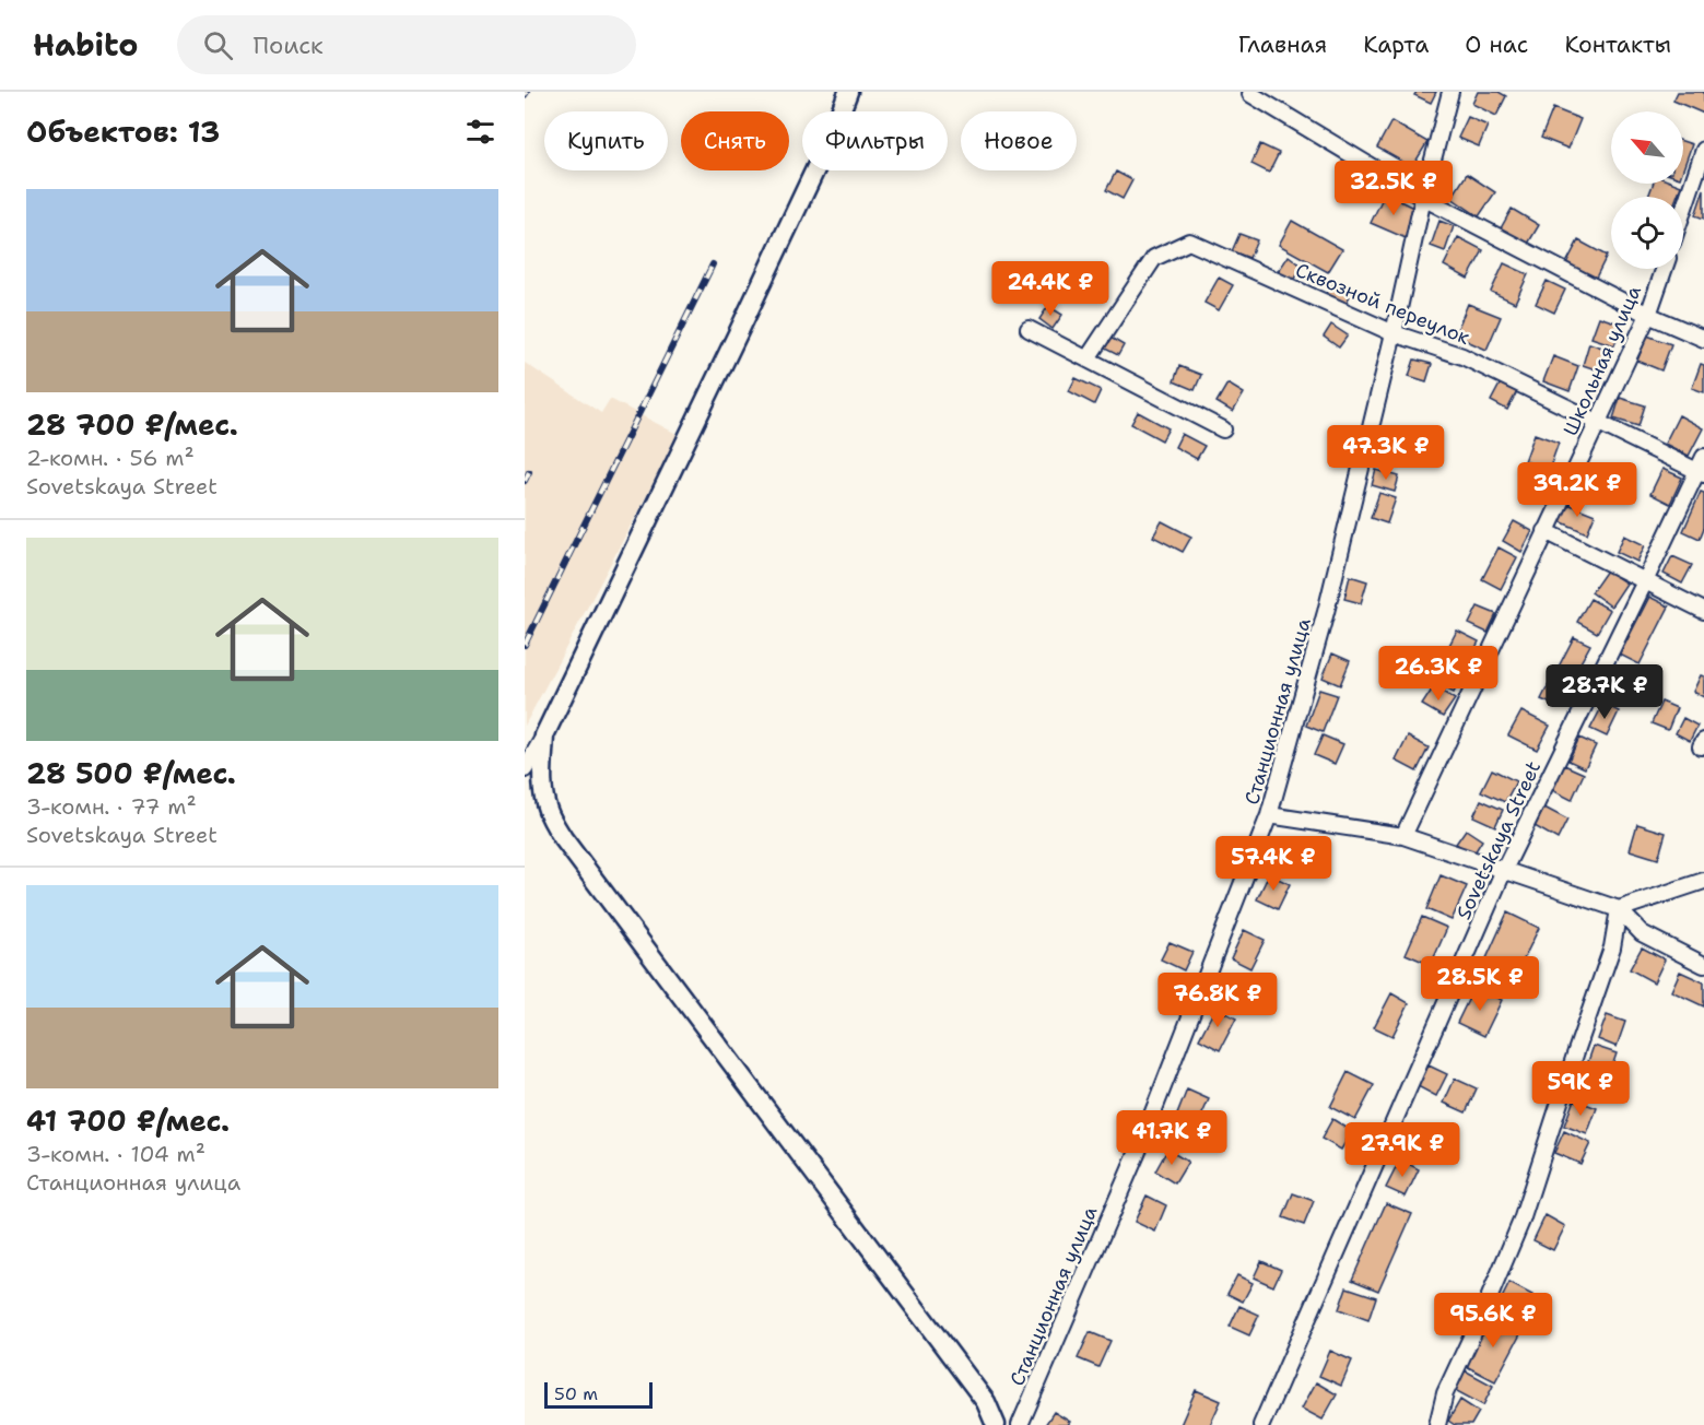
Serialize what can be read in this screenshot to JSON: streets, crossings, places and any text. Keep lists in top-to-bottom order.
{
  "streets": {
    "street": [
      "Сквозной переулок",
      "Школьная улица",
      "Станционная улица",
      "Sovetskaya Street"
    ]
  },
  "crossings": [
    ["Сквозной переулок", "Школьная улица"],
    ["Сквозной переулок", "Станционная улица"],
    ["Сквозной переулок", "Sovetskaya Street"]
  ],
  "scale_bar": "50 m",
  "north": "top left",
  "page": {
    "header": "Habito",
    "search": "Поиск",
    "nav": [
      "Главная",
      "Карта",
      "О нас",
      "Контакты"
    ],
    "heading": "Объектов: 13",
    "chip": [
      "Купить",
      "Снять",
      "Фильтры",
      "Новое"
    ],
    "price": [
      "32.5K ₽",
      "24.4K ₽",
      "47.3K ₽",
      "39.2K ₽",
      "26.3K ₽",
      "28.7K ₽",
      "57.4K ₽",
      "28.5K ₽",
      "76.8K ₽",
      "59K ₽",
      "41.7K ₽",
      "27.9K ₽",
      "95.6K ₽"
    ],
    "list": [
      {
        "name": "28 700 ₽/мес.",
        "note": "2-комн. · 56 m² · Sovetskaya Street"
      },
      {
        "name": "28 500 ₽/мес.",
        "note": "3-комн. · 77 m² · Sovetskaya Street"
      },
      {
        "name": "41 700 ₽/мес.",
        "note": "3-комн. · 104 m² · Станционная улица"
      }
    ],
    "scale": "50 m"
  }
}
